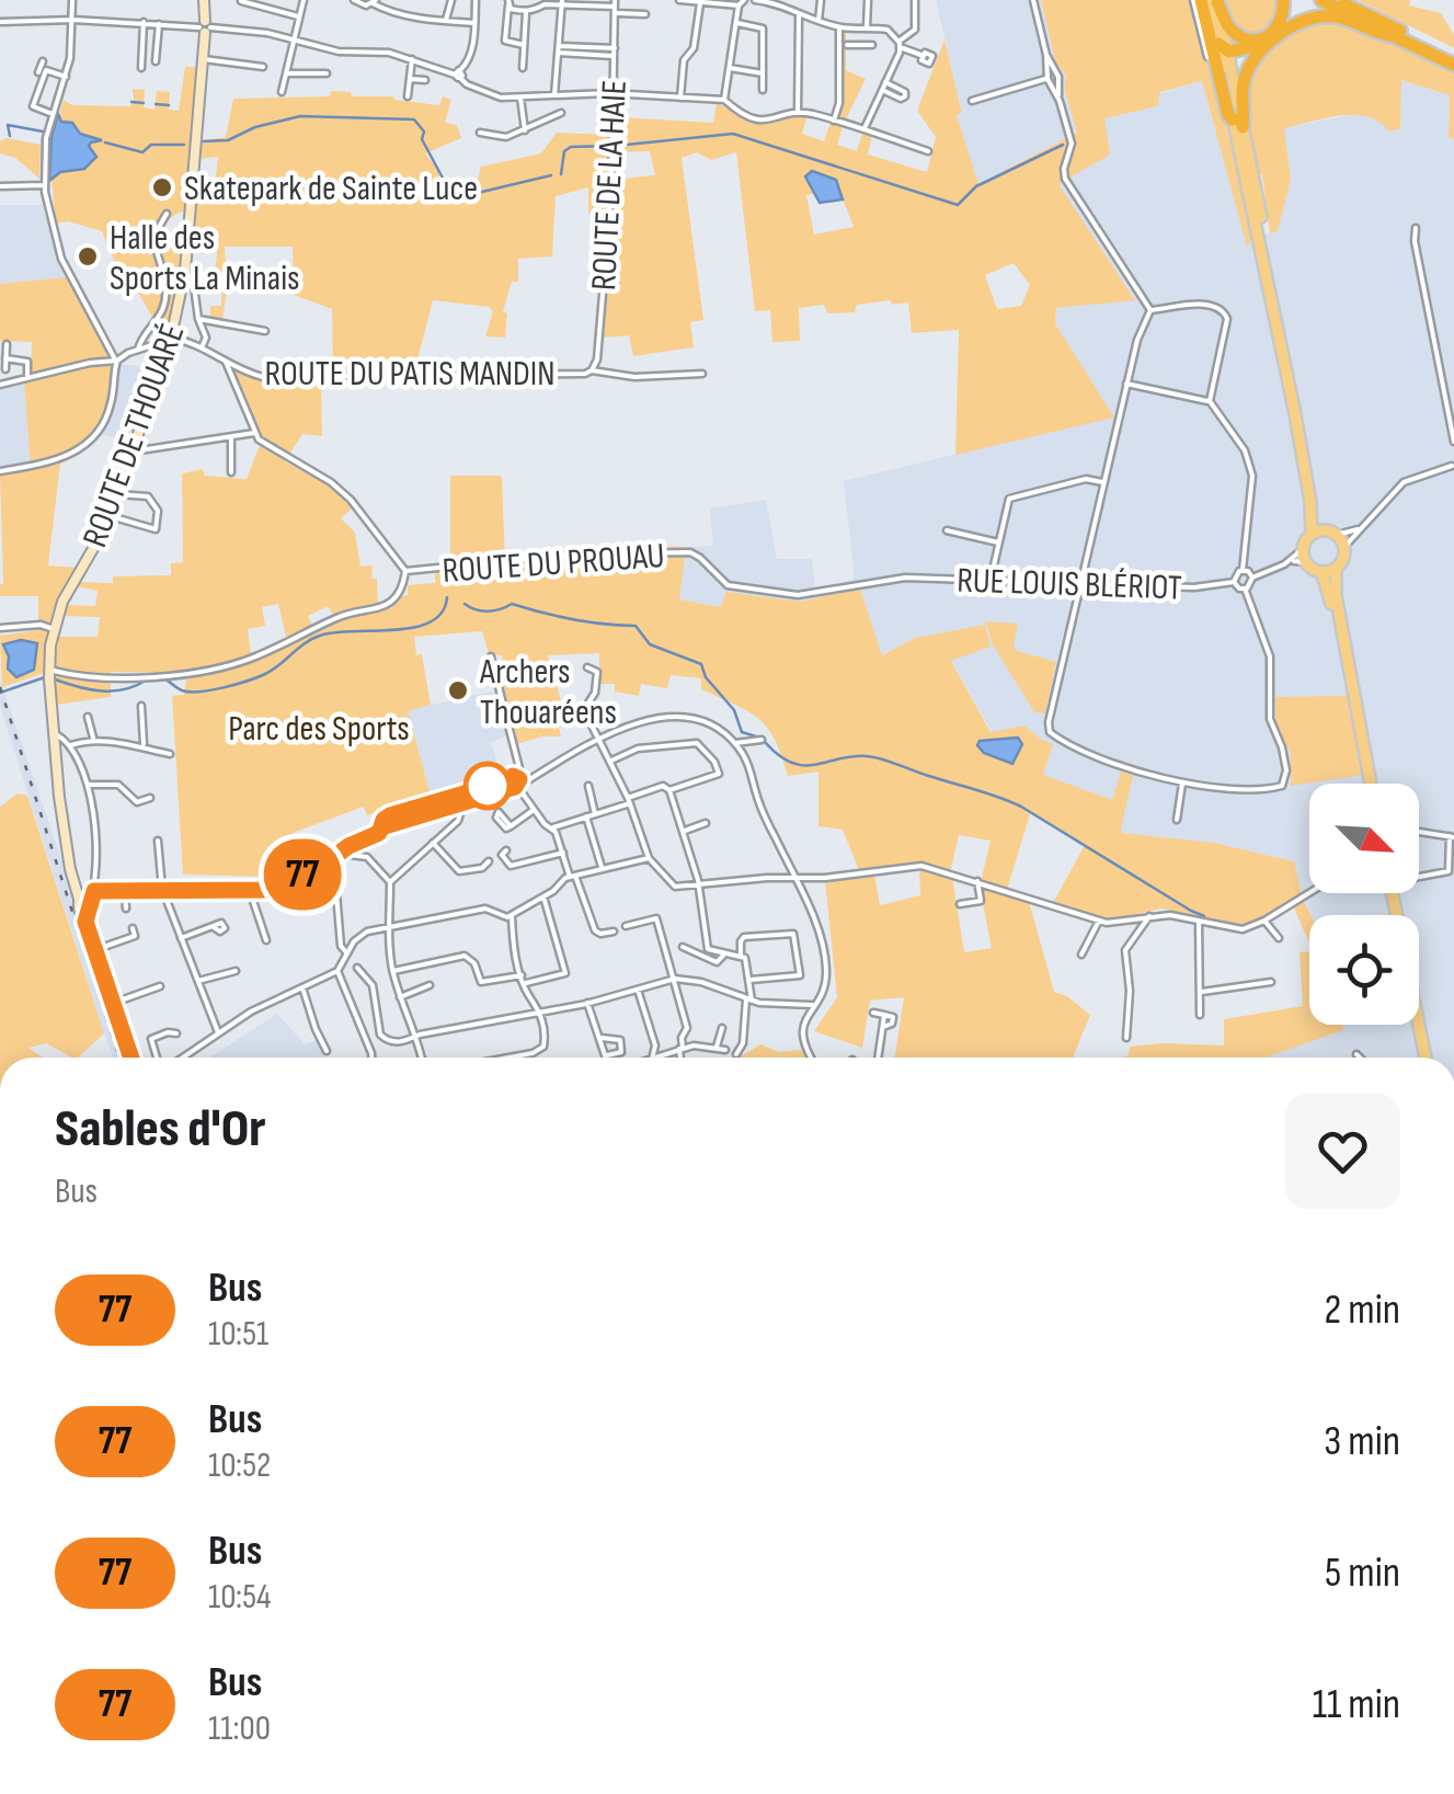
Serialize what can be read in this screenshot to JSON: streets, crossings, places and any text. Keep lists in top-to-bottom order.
{
  "streets": {
    "street": [
      "ROUTE DE LA HAIE",
      "ROUTE DU PATIS MANDIN",
      "ROUTE DE THOUARÉ",
      "ROUTE DU PROUAU",
      "RUE LOUIS BLÉRIOT"
    ]
  },
  "crossings": [
    ["ROUTE DE LA HAIE", "ROUTE DU PATIS MANDIN"],
    ["ROUTE DU PATIS MANDIN", "ROUTE DE THOUARÉ"],
    ["ROUTE DU PROUAU", "RUE LOUIS BLÉRIOT"]
  ],
  "parks": ["Parc des Sports"],
  "places": ["Skatepark de Sainte Luce", "Halle des Sports La Minais", "Archers Thouaréens"],
  "lines": ["bus line 77"],
  "north": "bottom right",
  "page": {
    "on_map": "77",
    "heading": ["Sables d'Or", "Bus"],
    "list": [
      {
        "mark": "77",
        "name": "Bus",
        "note": "10:51",
        "value": "2 min"
      },
      {
        "mark": "77",
        "name": "Bus",
        "note": "10:52",
        "value": "3 min"
      },
      {
        "mark": "77",
        "name": "Bus",
        "note": "10:54",
        "value": "5 min"
      },
      {
        "mark": "77",
        "name": "Bus",
        "note": "11:00",
        "value": "11 min"
      }
    ]
  }
}
